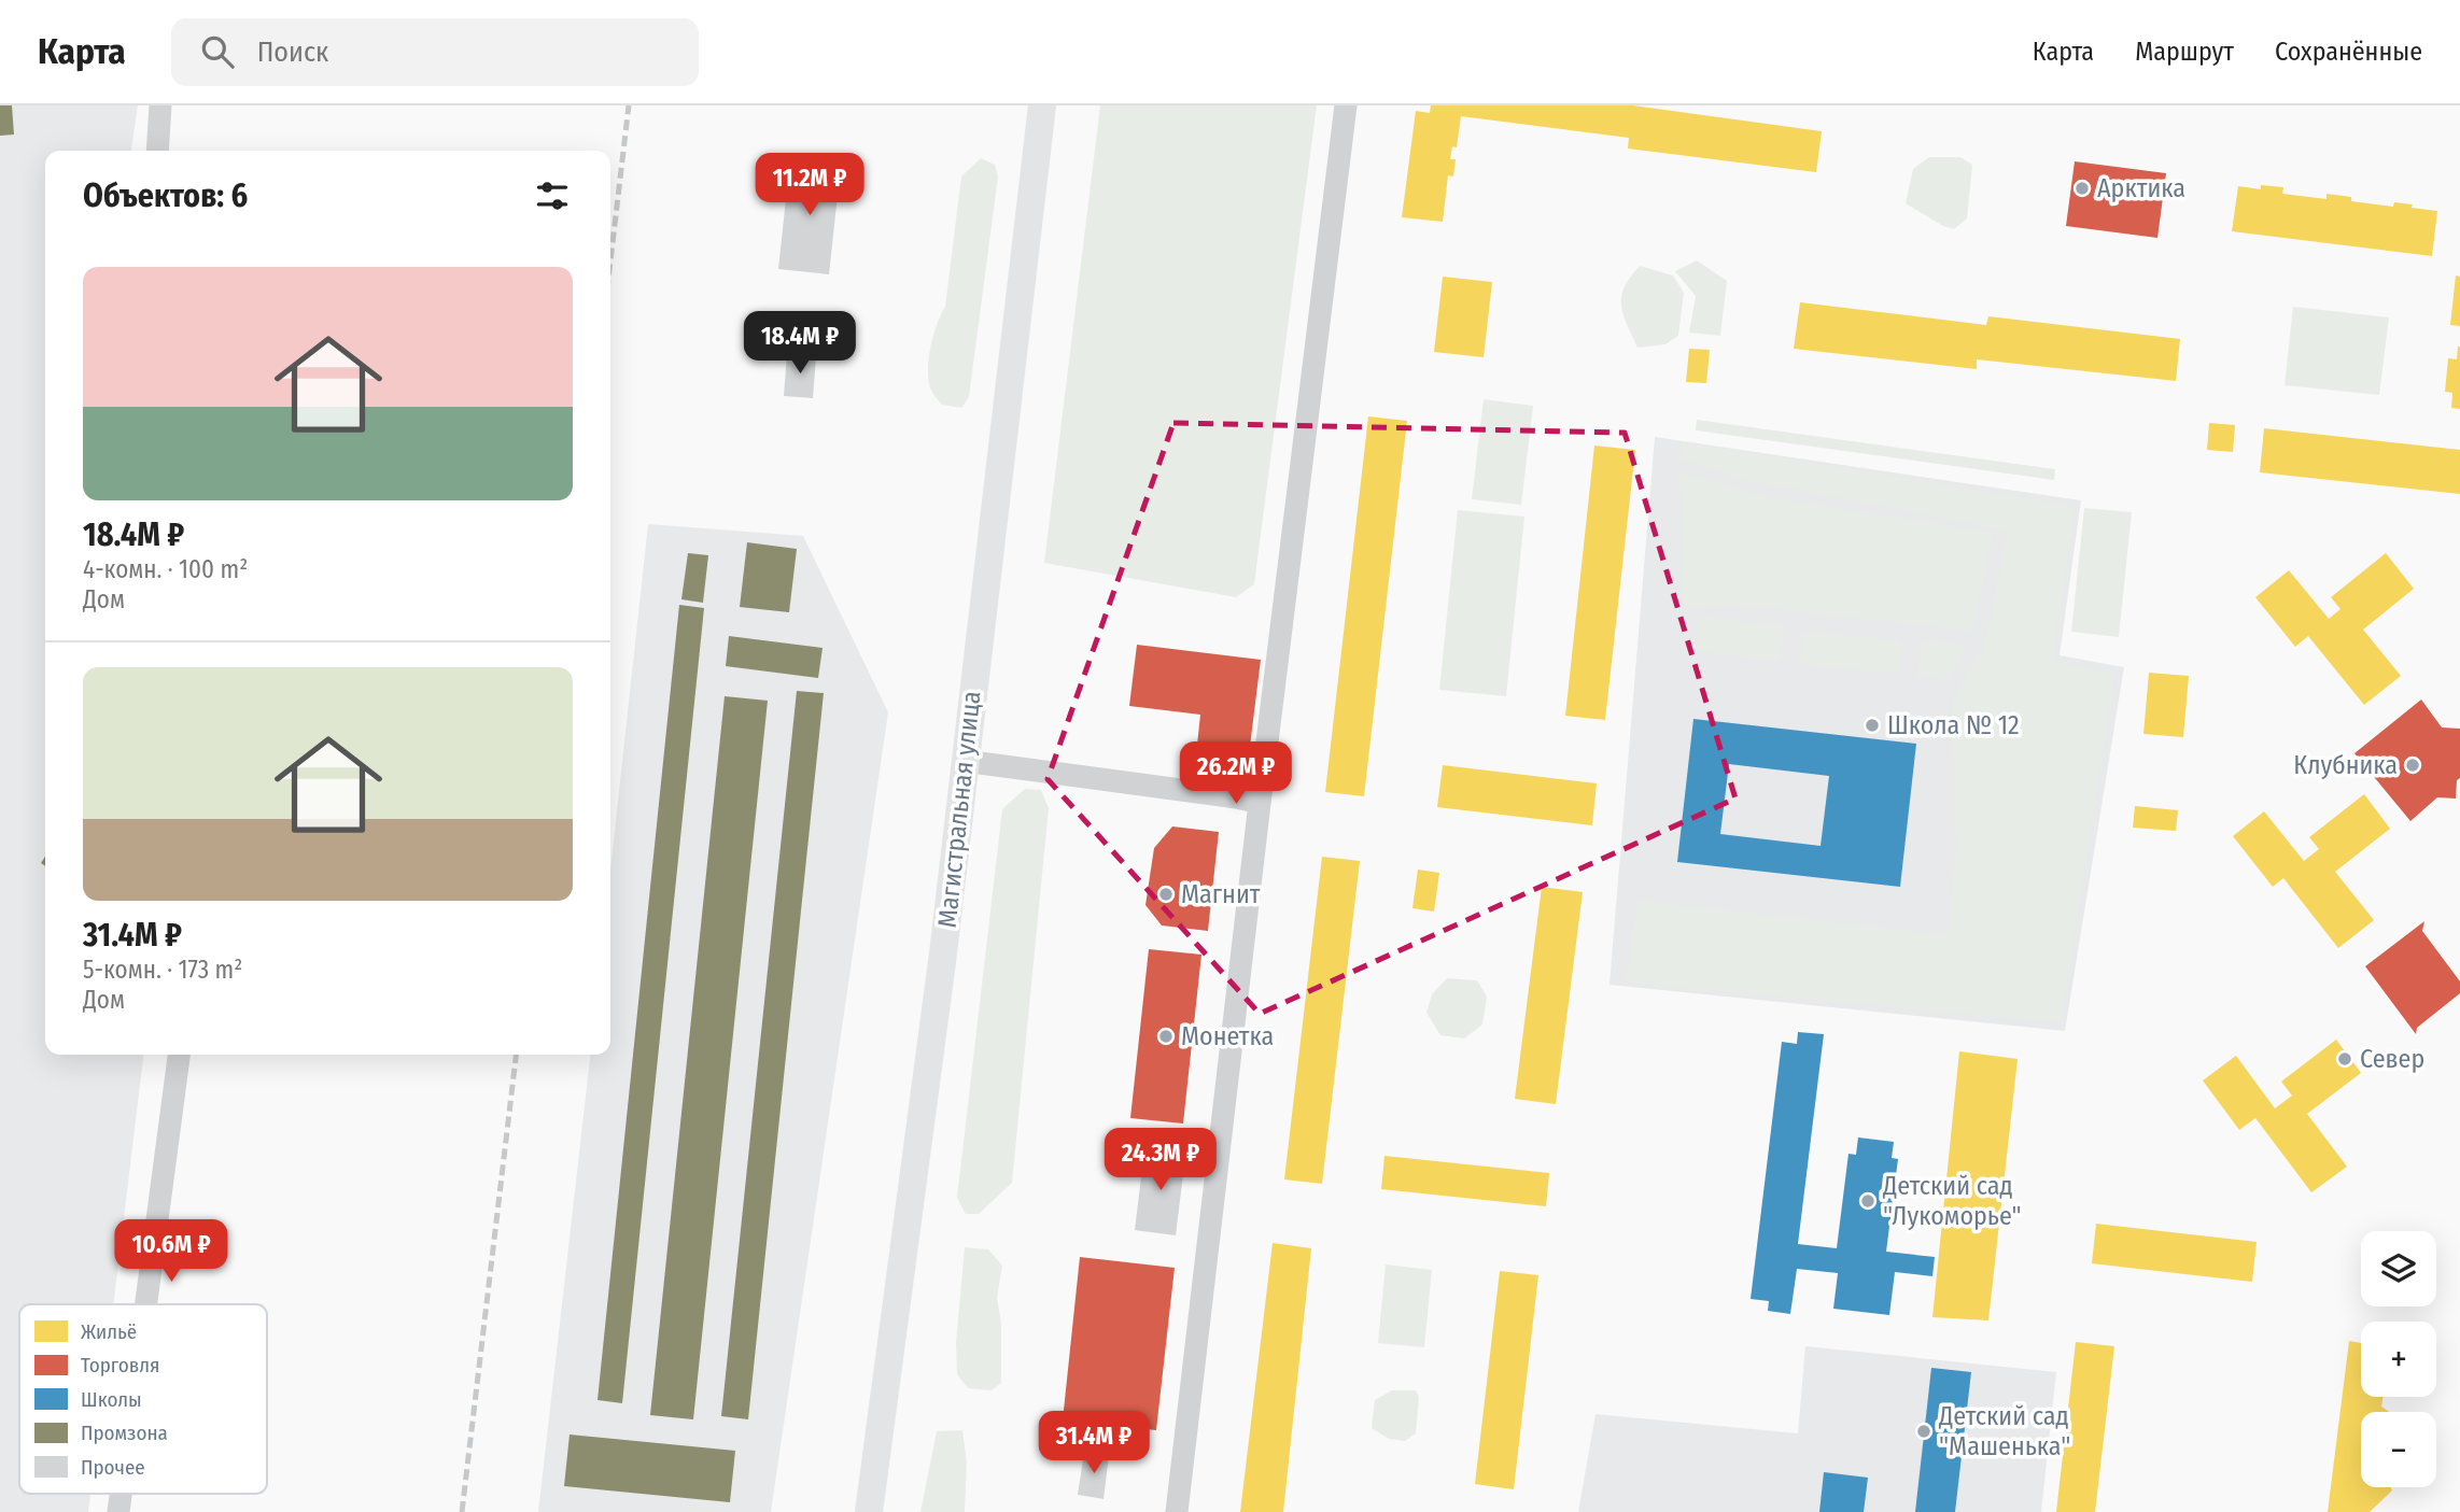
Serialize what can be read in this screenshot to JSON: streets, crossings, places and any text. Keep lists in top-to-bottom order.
{
  "streets": {
    "main road": ["Магистральная улица"]
  },
  "places": [
    "Арктика",
    "Школа № 12",
    "Клубника",
    "Магнит",
    "Монетка",
    "Север",
    "Детский сад \"Лукоморье\"",
    "Детский сад \"Машенька\""
  ],
  "legend": [
    "Жильё",
    "Торговля",
    "Школы",
    "Промзона",
    "Прочее"
  ],
  "page": {
    "header": "Карта",
    "search": "Поиск",
    "nav": ["Карта", "Маршрут", "Сохранённые"],
    "heading": "Объектов: 6",
    "price": [
      "11.2M ₽",
      "18.4M ₽",
      "26.2M ₽",
      "24.3M ₽",
      "10.6M ₽",
      "31.4M ₽"
    ],
    "list": [
      {
        "name": "18.4M ₽",
        "note": "4-комн. · 100 m² · Дом"
      },
      {
        "name": "31.4M ₽",
        "note": "5-комн. · 173 m² · Дом"
      }
    ],
    "map_buttons": ["+", "−"]
  }
}
